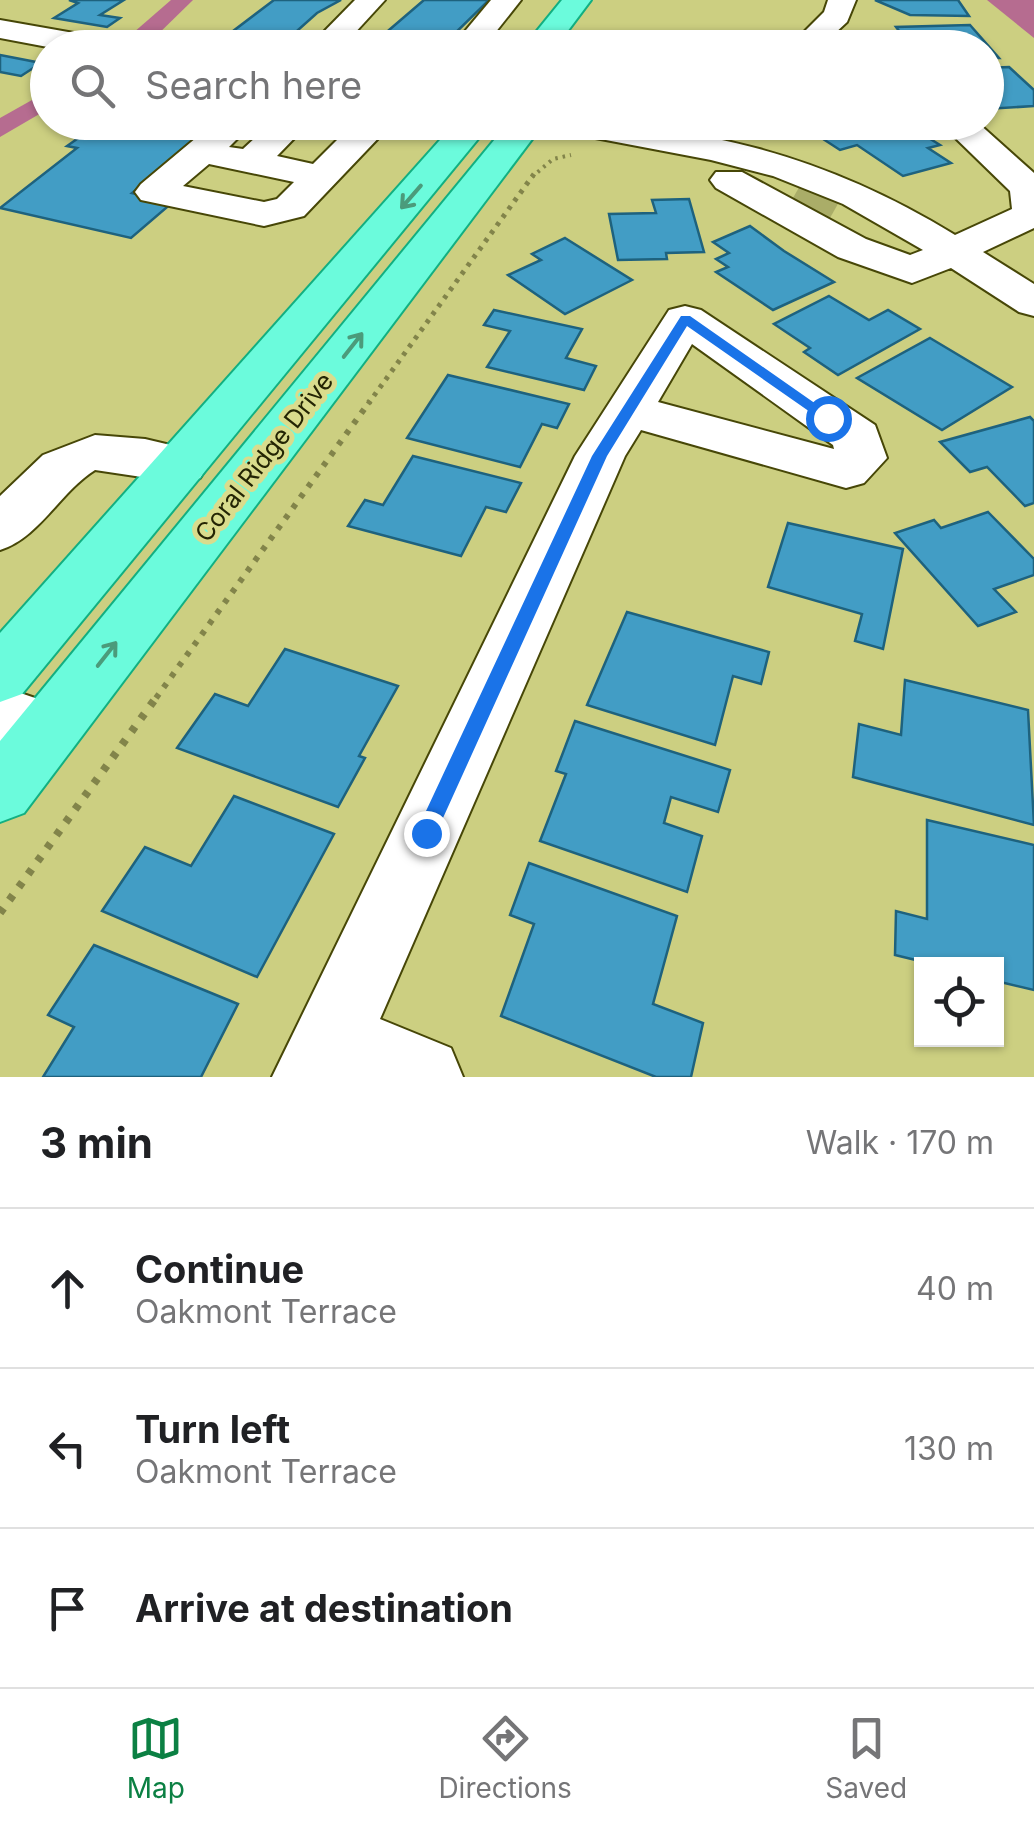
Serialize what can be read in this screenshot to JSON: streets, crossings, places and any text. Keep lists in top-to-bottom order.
{
  "streets": {
    "main road": ["Coral Ridge Drive"]
  },
  "page": {
    "search": "Search here",
    "heading": ["3 min", "Walk · 170 m"],
    "list": [
      ["Continue", "Oakmont Terrace", "40 m"],
      ["Turn left", "Oakmont Terrace", "130 m"],
      "Arrive at destination"
    ],
    "nav": ["Map", "Directions", "Saved"]
  }
}
